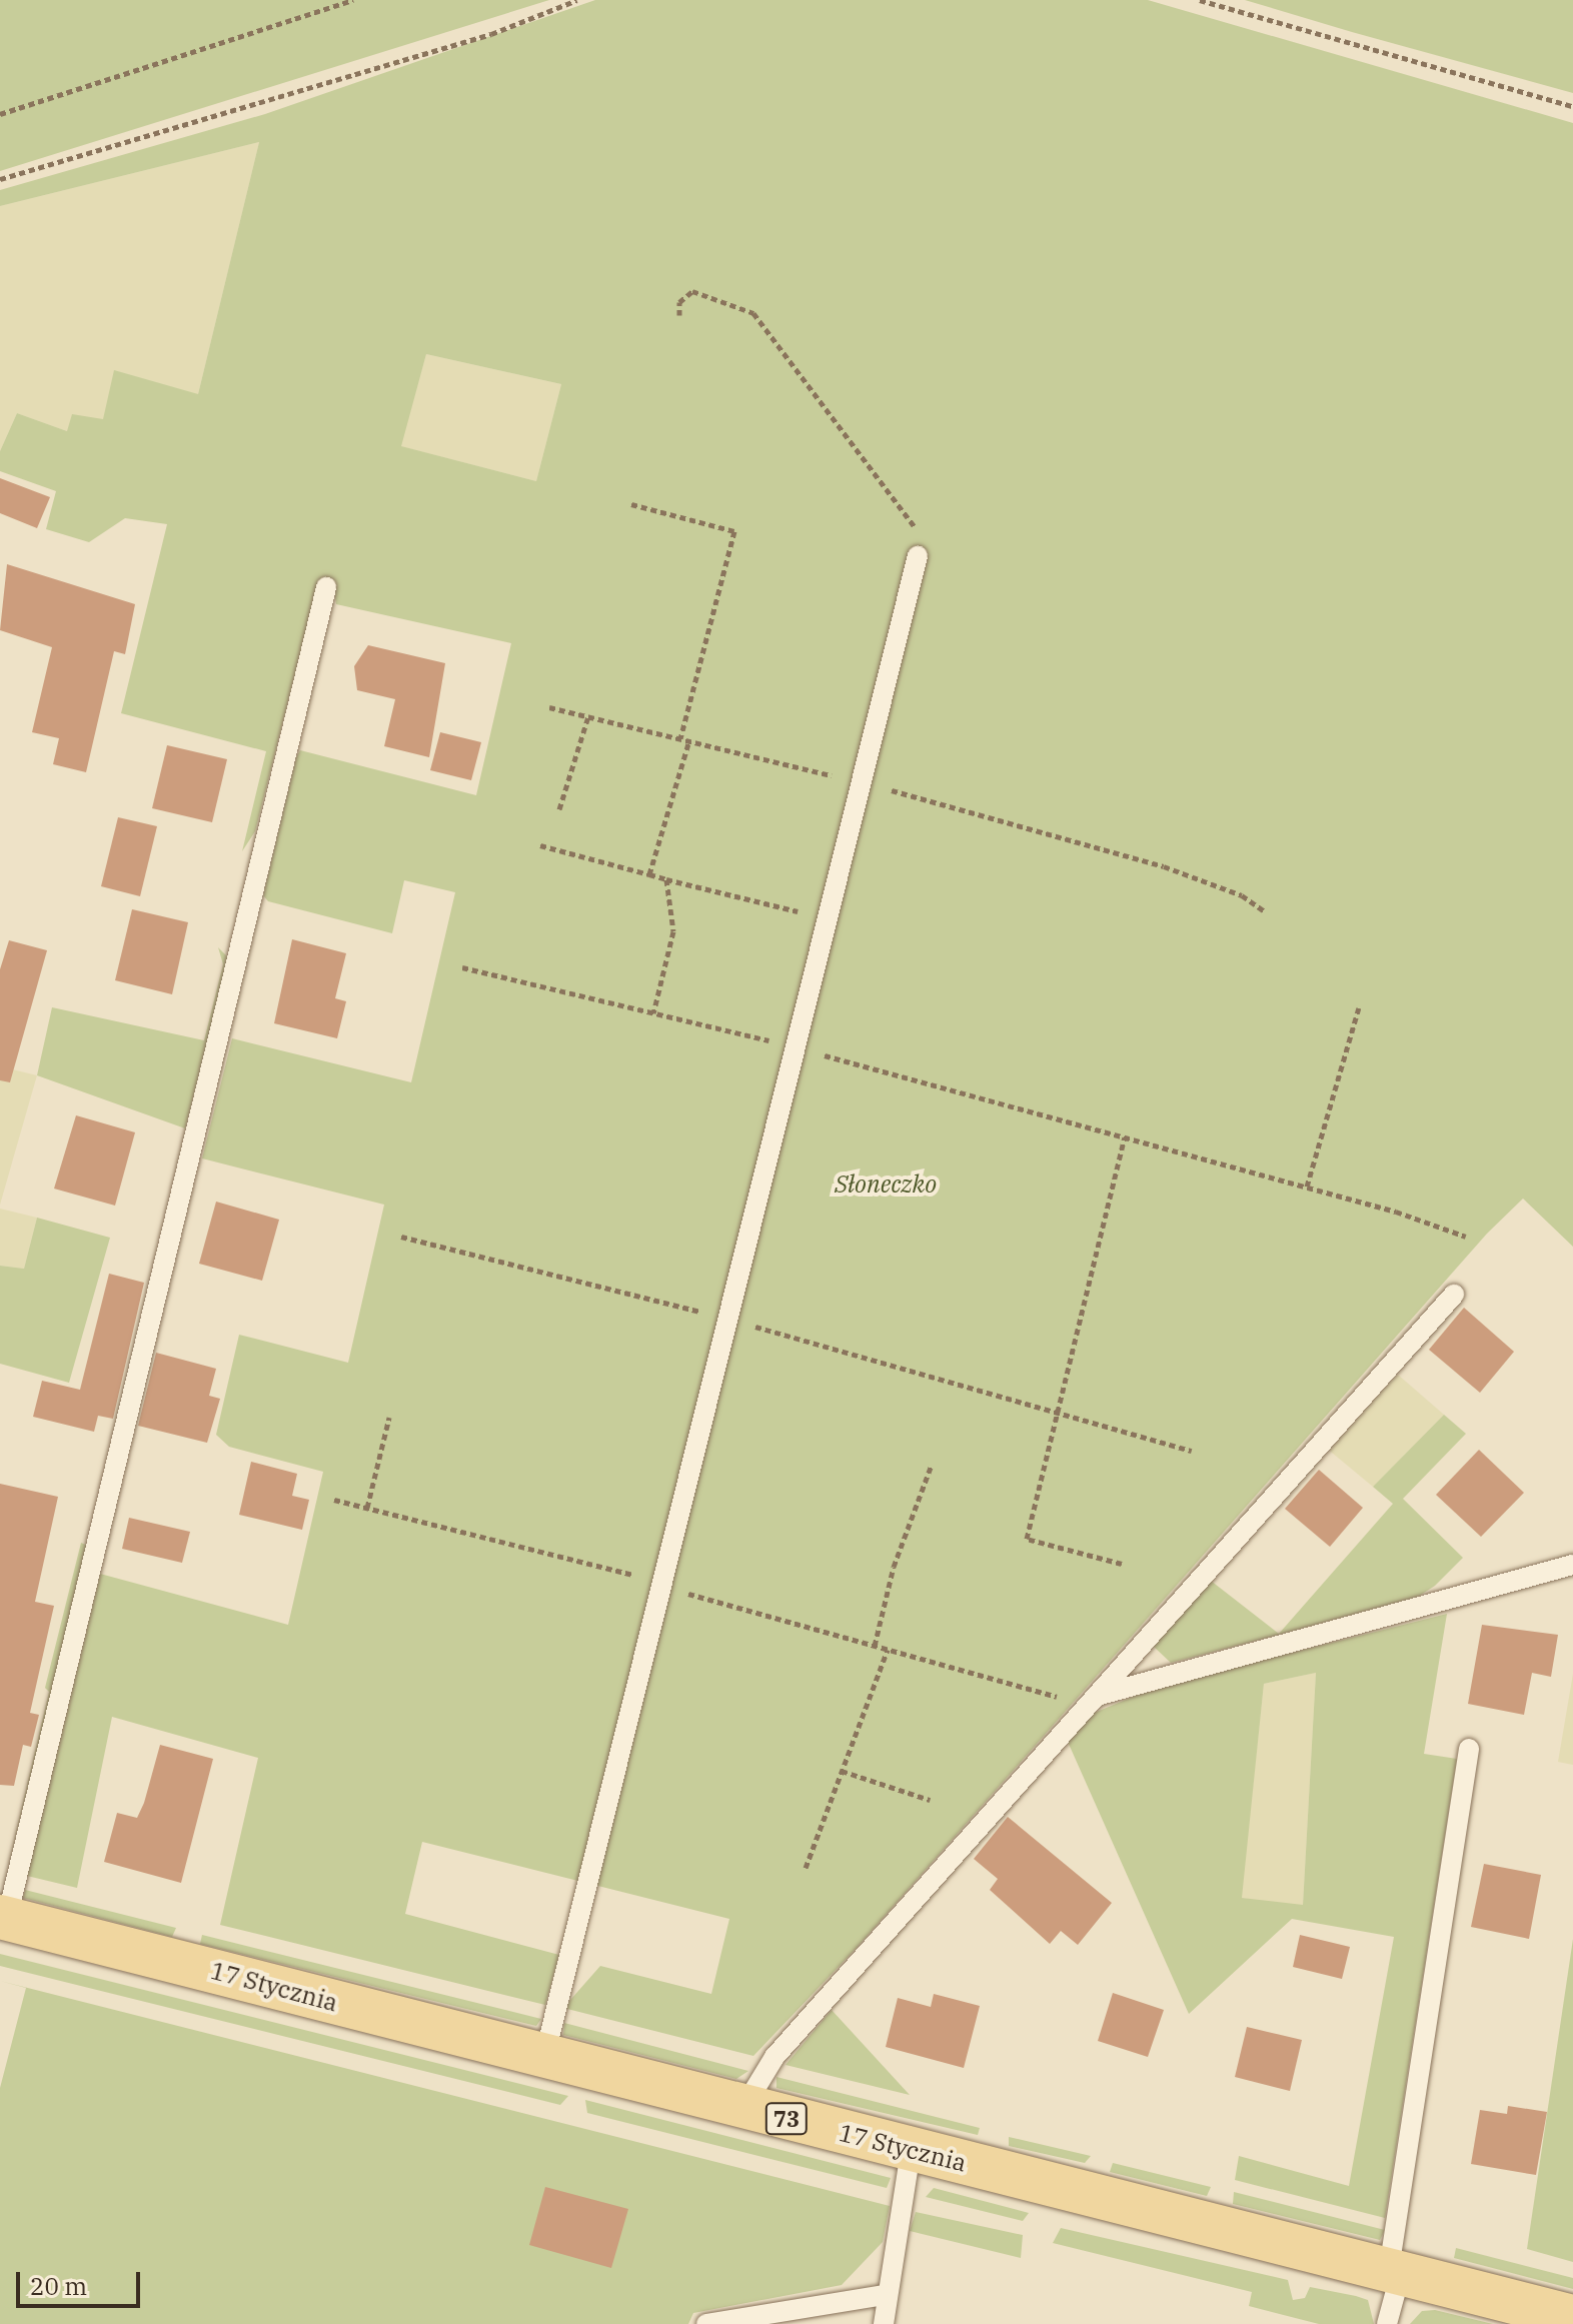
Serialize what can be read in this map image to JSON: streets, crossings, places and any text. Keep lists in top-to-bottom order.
{
  "streets": {
    "main road": ["17 Stycznia", "73"]
  },
  "parks": ["Słoneczko"],
  "scale_bar": "20 m"
}
